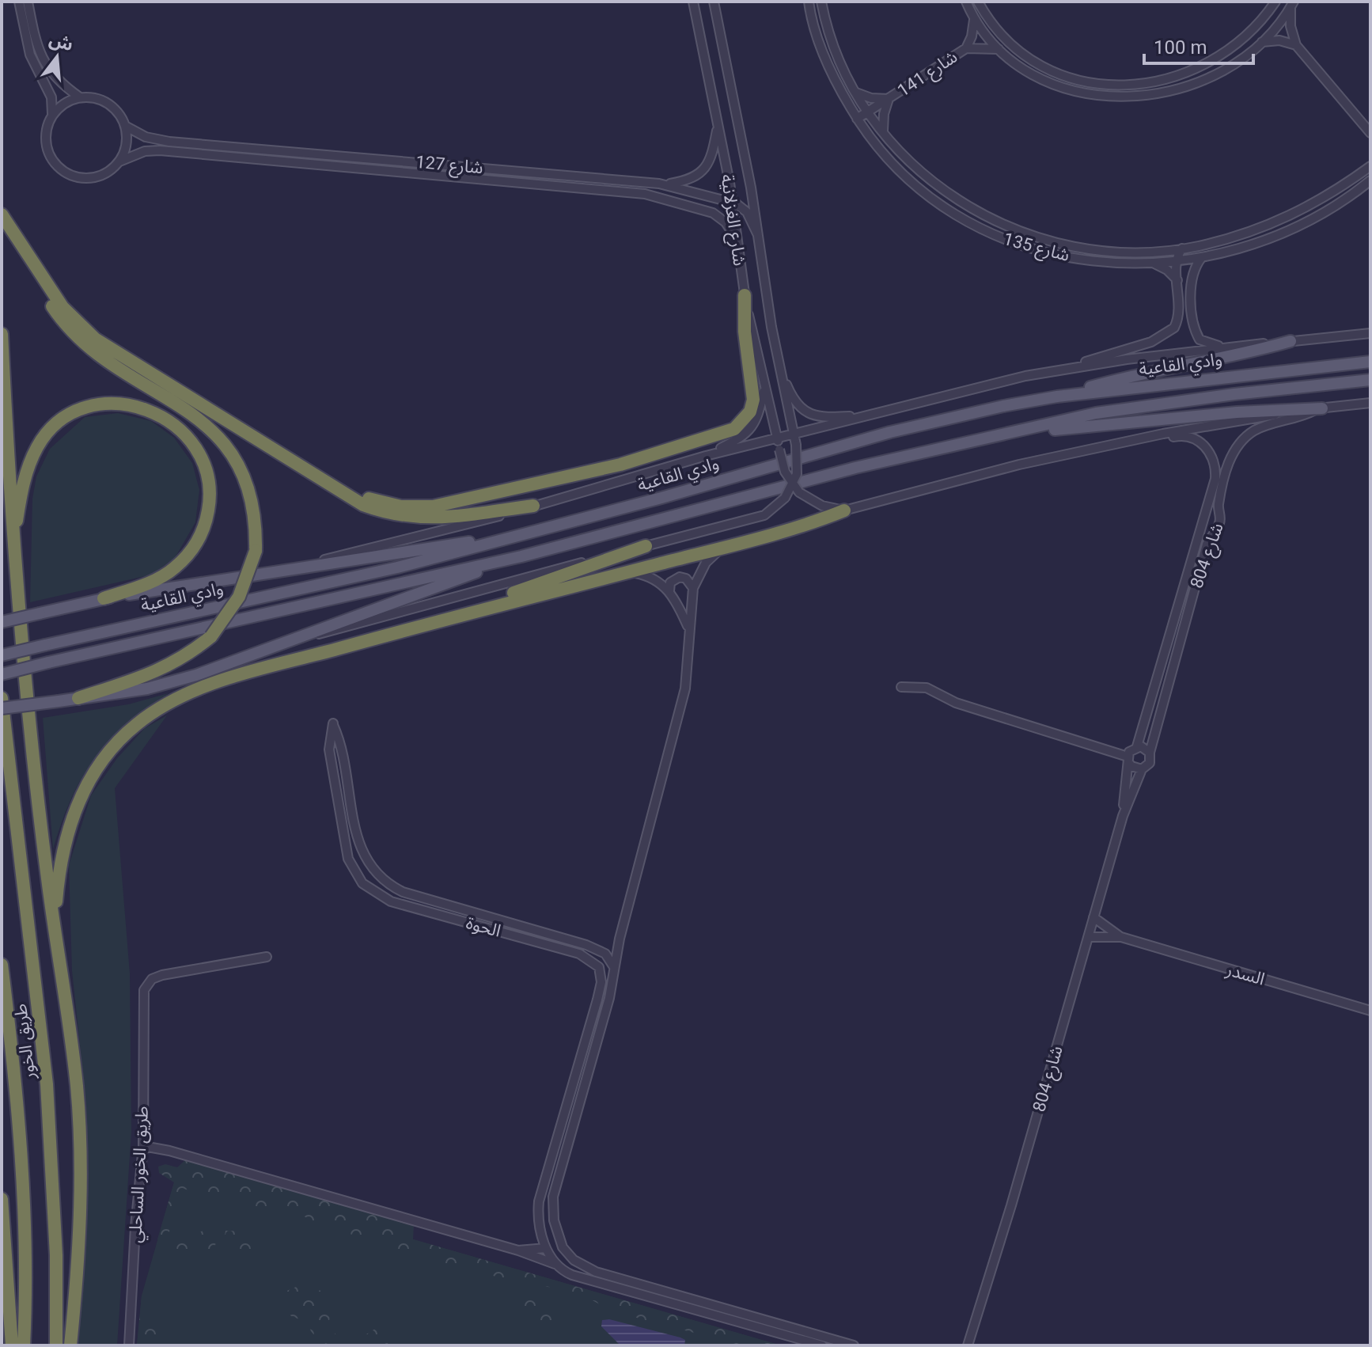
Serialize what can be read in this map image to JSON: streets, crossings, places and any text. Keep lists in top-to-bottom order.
{
  "streets": {
    "highway": ["طريق الخور"],
    "main road": ["وادي القاعية"],
    "street": [
      "شارع 141",
      "شارع 127",
      "شارع الغزلانية",
      "شارع 135",
      "شارع 804",
      "الحوة",
      "السدر",
      "طريق الخور الساحلي"
    ]
  },
  "crossings": [
    ["شارع 141", "شارع 135"],
    ["شارع 127", "شارع الغزلانية"],
    ["شارع الغزلانية", "وادي القاعية"],
    ["شارع 135", "وادي القاعية"]
  ],
  "scale_bar": "100 m",
  "north": "top"
}
